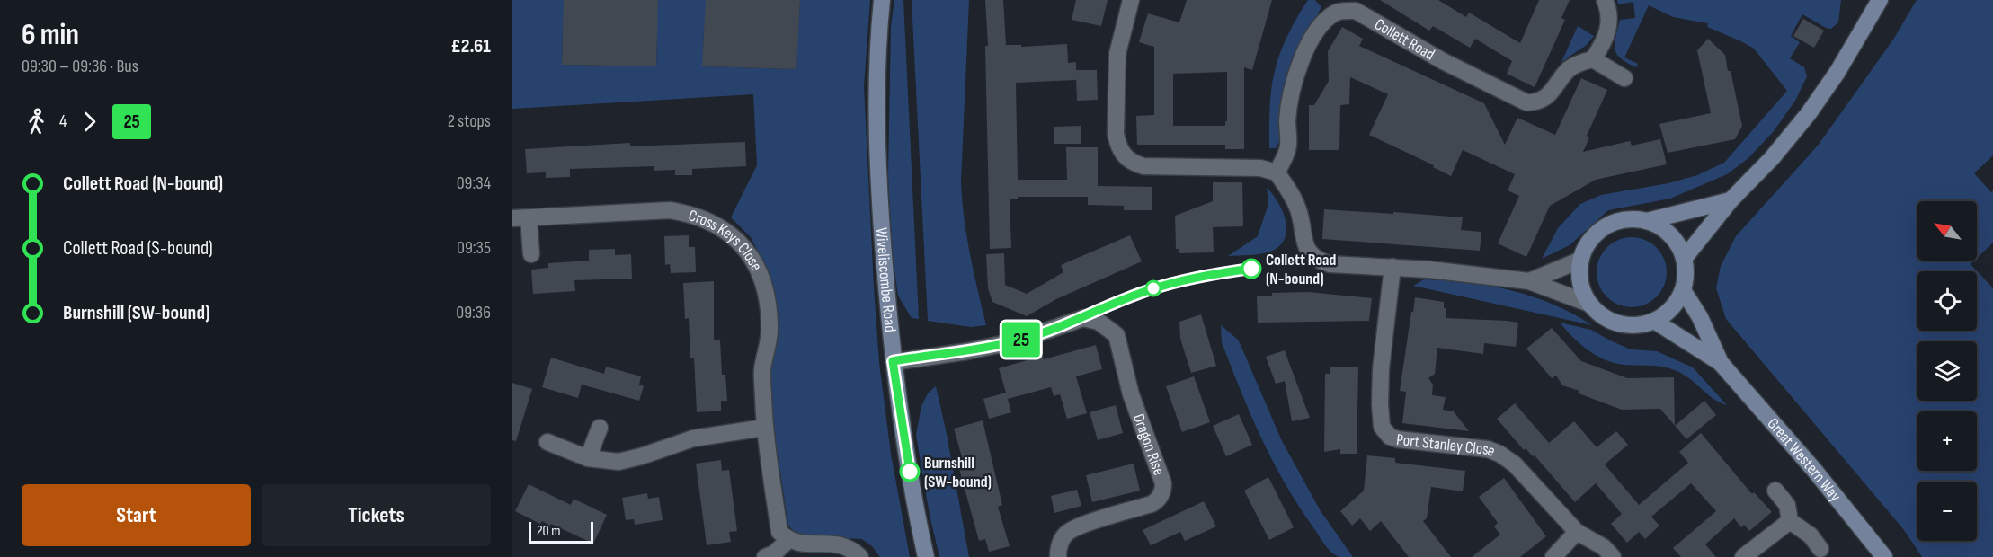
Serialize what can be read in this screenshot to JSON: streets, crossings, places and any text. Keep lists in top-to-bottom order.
{
  "streets": {
    "street": [
      "Collett Road",
      "Cross Keys Close",
      "Wiveliscombe Road",
      "Dragon Rise",
      "Port Stanley Close",
      "Great Western Way"
    ]
  },
  "crossings": [
    ["Wiveliscombe Road", "Dragon Rise"]
  ],
  "places": ["Collett Road (N-bound)", "Burnshill (SW-bound)"],
  "lines": ["bus line 25"],
  "scale_bar": "20 m",
  "north": "top left",
  "page": {
    "heading": ["6 min", "09:30 – 09:36 · Bus", "£2.61"],
    "on_map": "25",
    "legs": ["4", "25", "2 stops"],
    "list": [
      {
        "name": "Collett Road (N-bound)",
        "value": "09:34"
      },
      {
        "name": "Collett Road (S-bound)",
        "value": "09:35"
      },
      {
        "name": "Burnshill (SW-bound)",
        "value": "09:36"
      }
    ],
    "map_buttons": ["+", "−"],
    "buttons": ["Start", "Tickets"],
    "scale": "20 m"
  }
}
